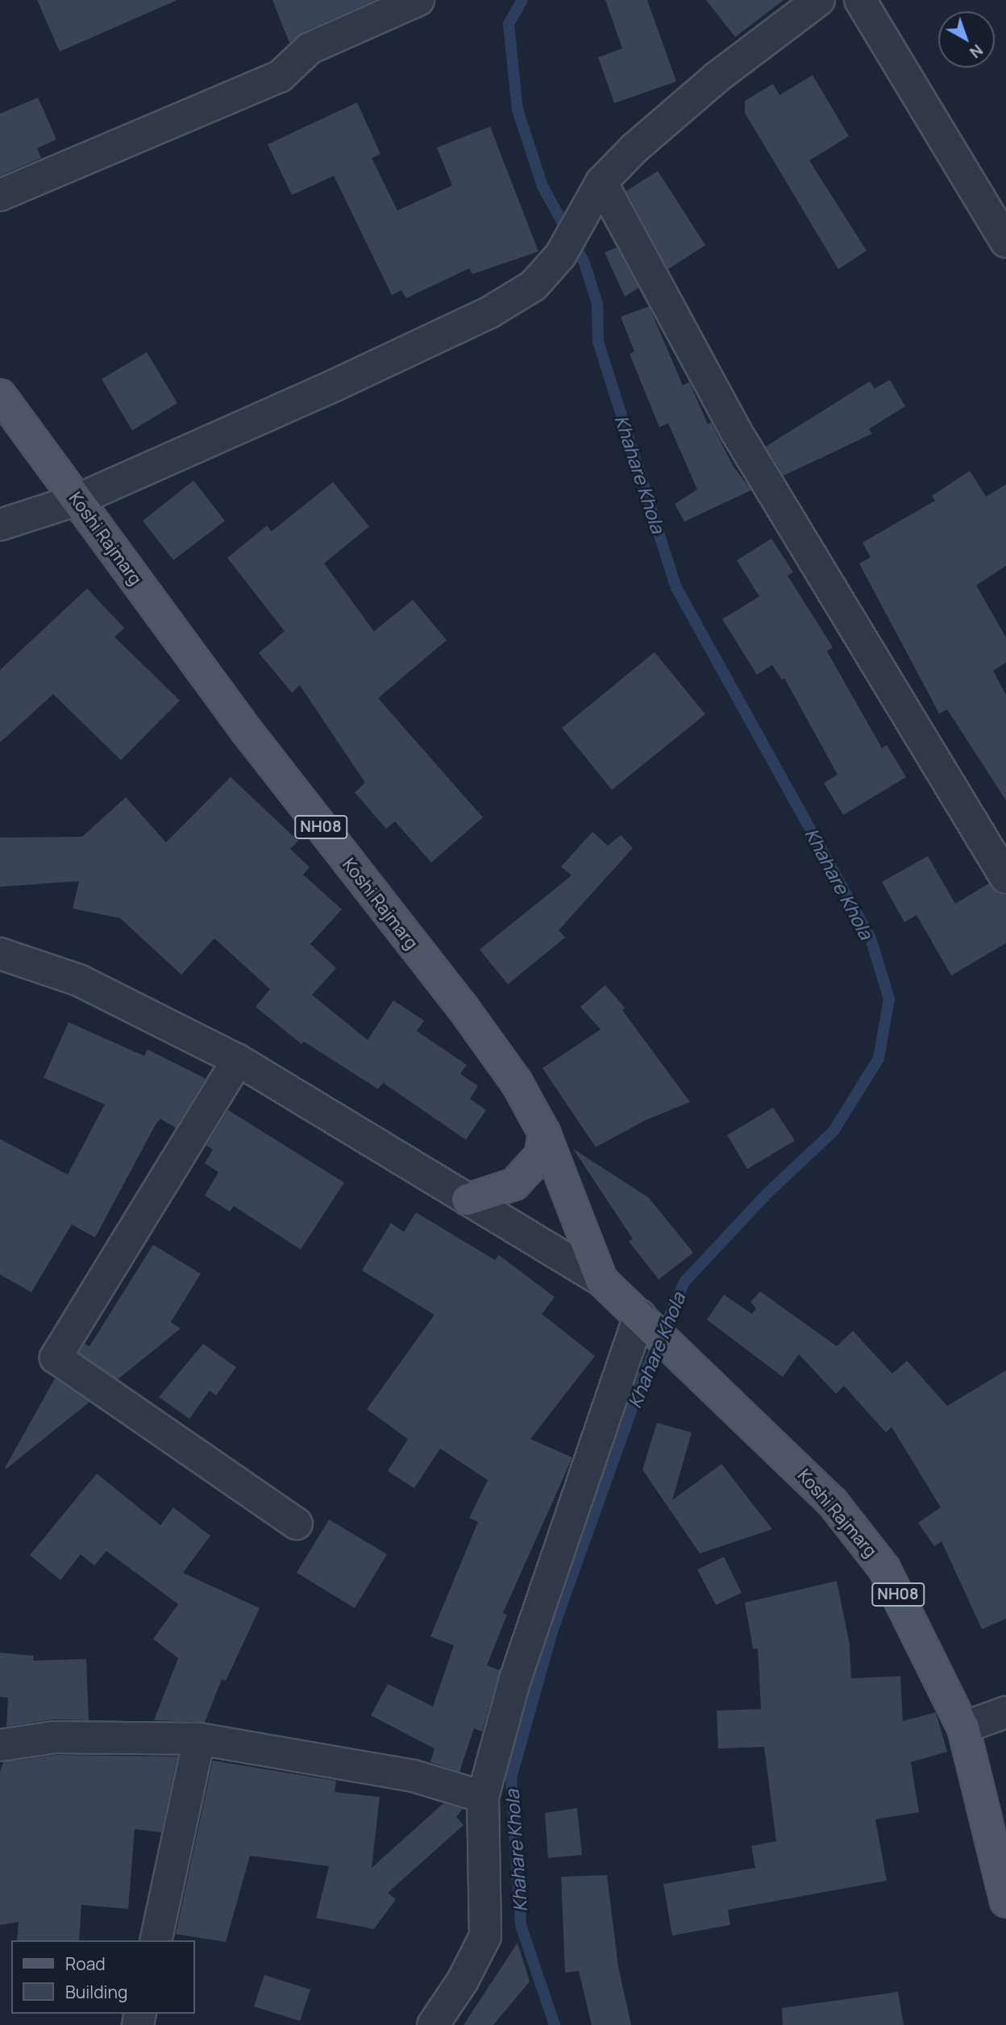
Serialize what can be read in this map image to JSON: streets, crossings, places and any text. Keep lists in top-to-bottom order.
{
  "streets": {
    "main road": ["Koshi Rajmarg", "NH08"]
  },
  "water": ["Khahare Khola"],
  "legend": ["Road", "Building"],
  "north": "bottom right"
}
